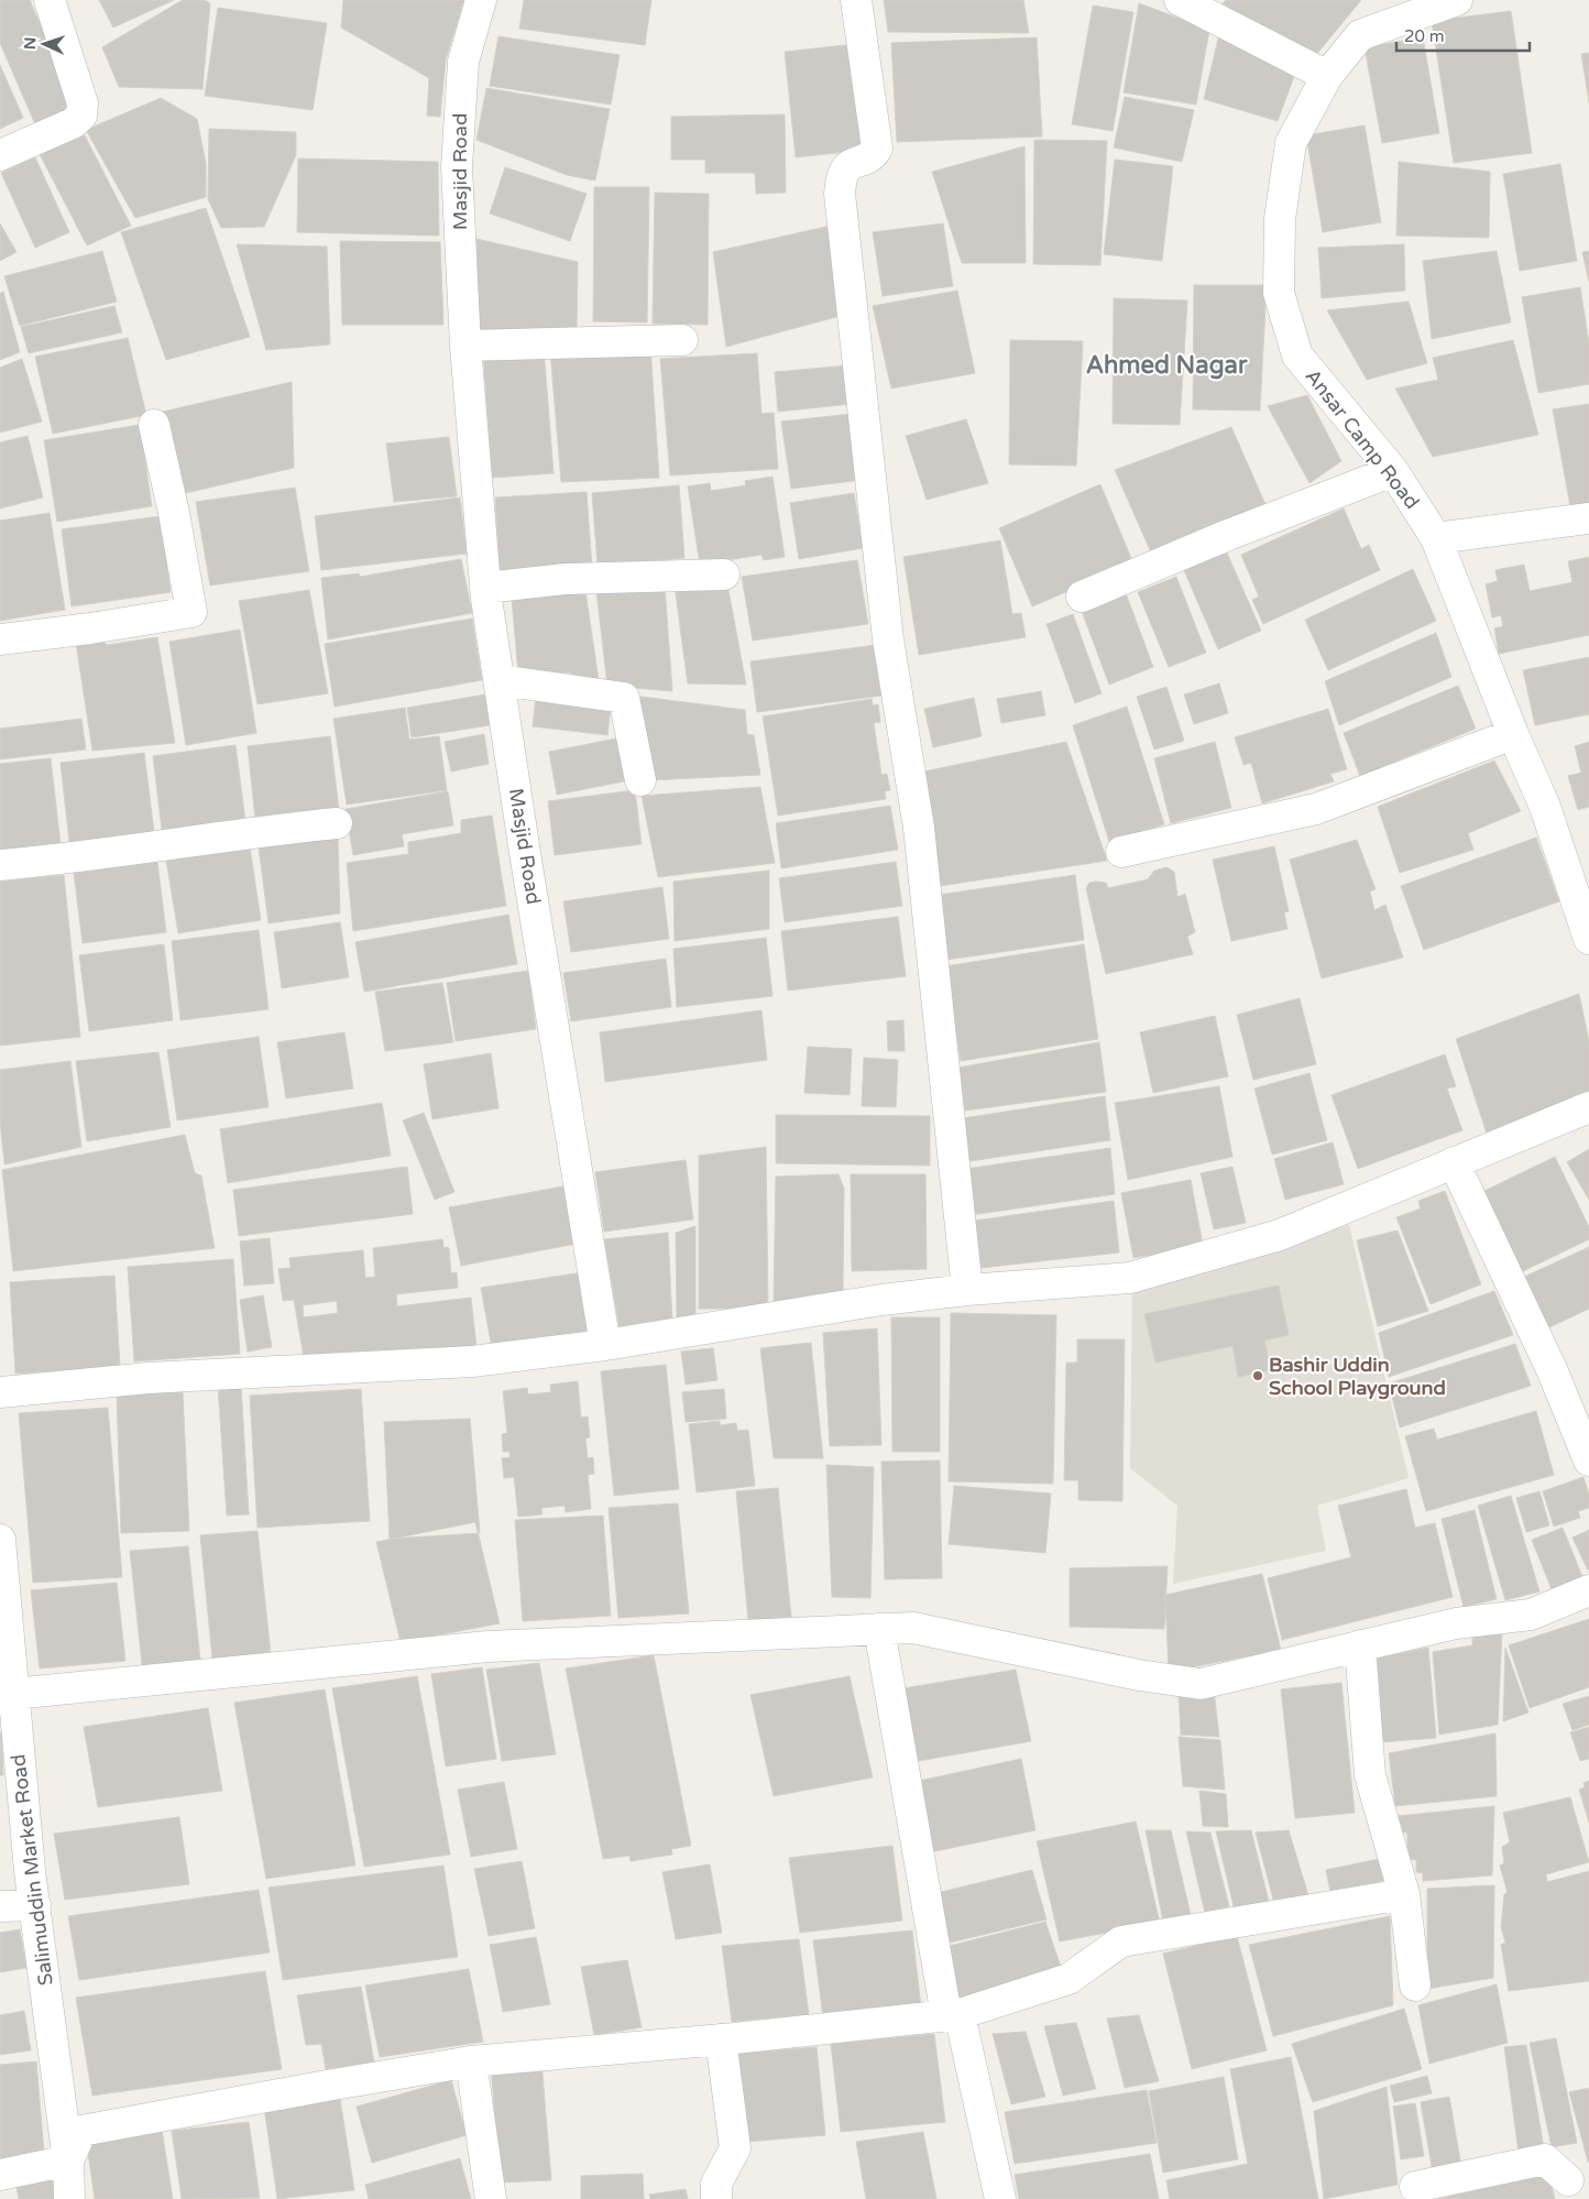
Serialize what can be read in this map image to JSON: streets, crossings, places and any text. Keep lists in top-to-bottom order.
{
  "streets": {
    "street": ["Masjid Road", "Ansar Camp Road", "Salimuddin Market Road"]
  },
  "districts": ["Ahmed Nagar"],
  "places": ["Bashir Uddin School Playground"],
  "scale_bar": "20 m",
  "north": "left"
}
